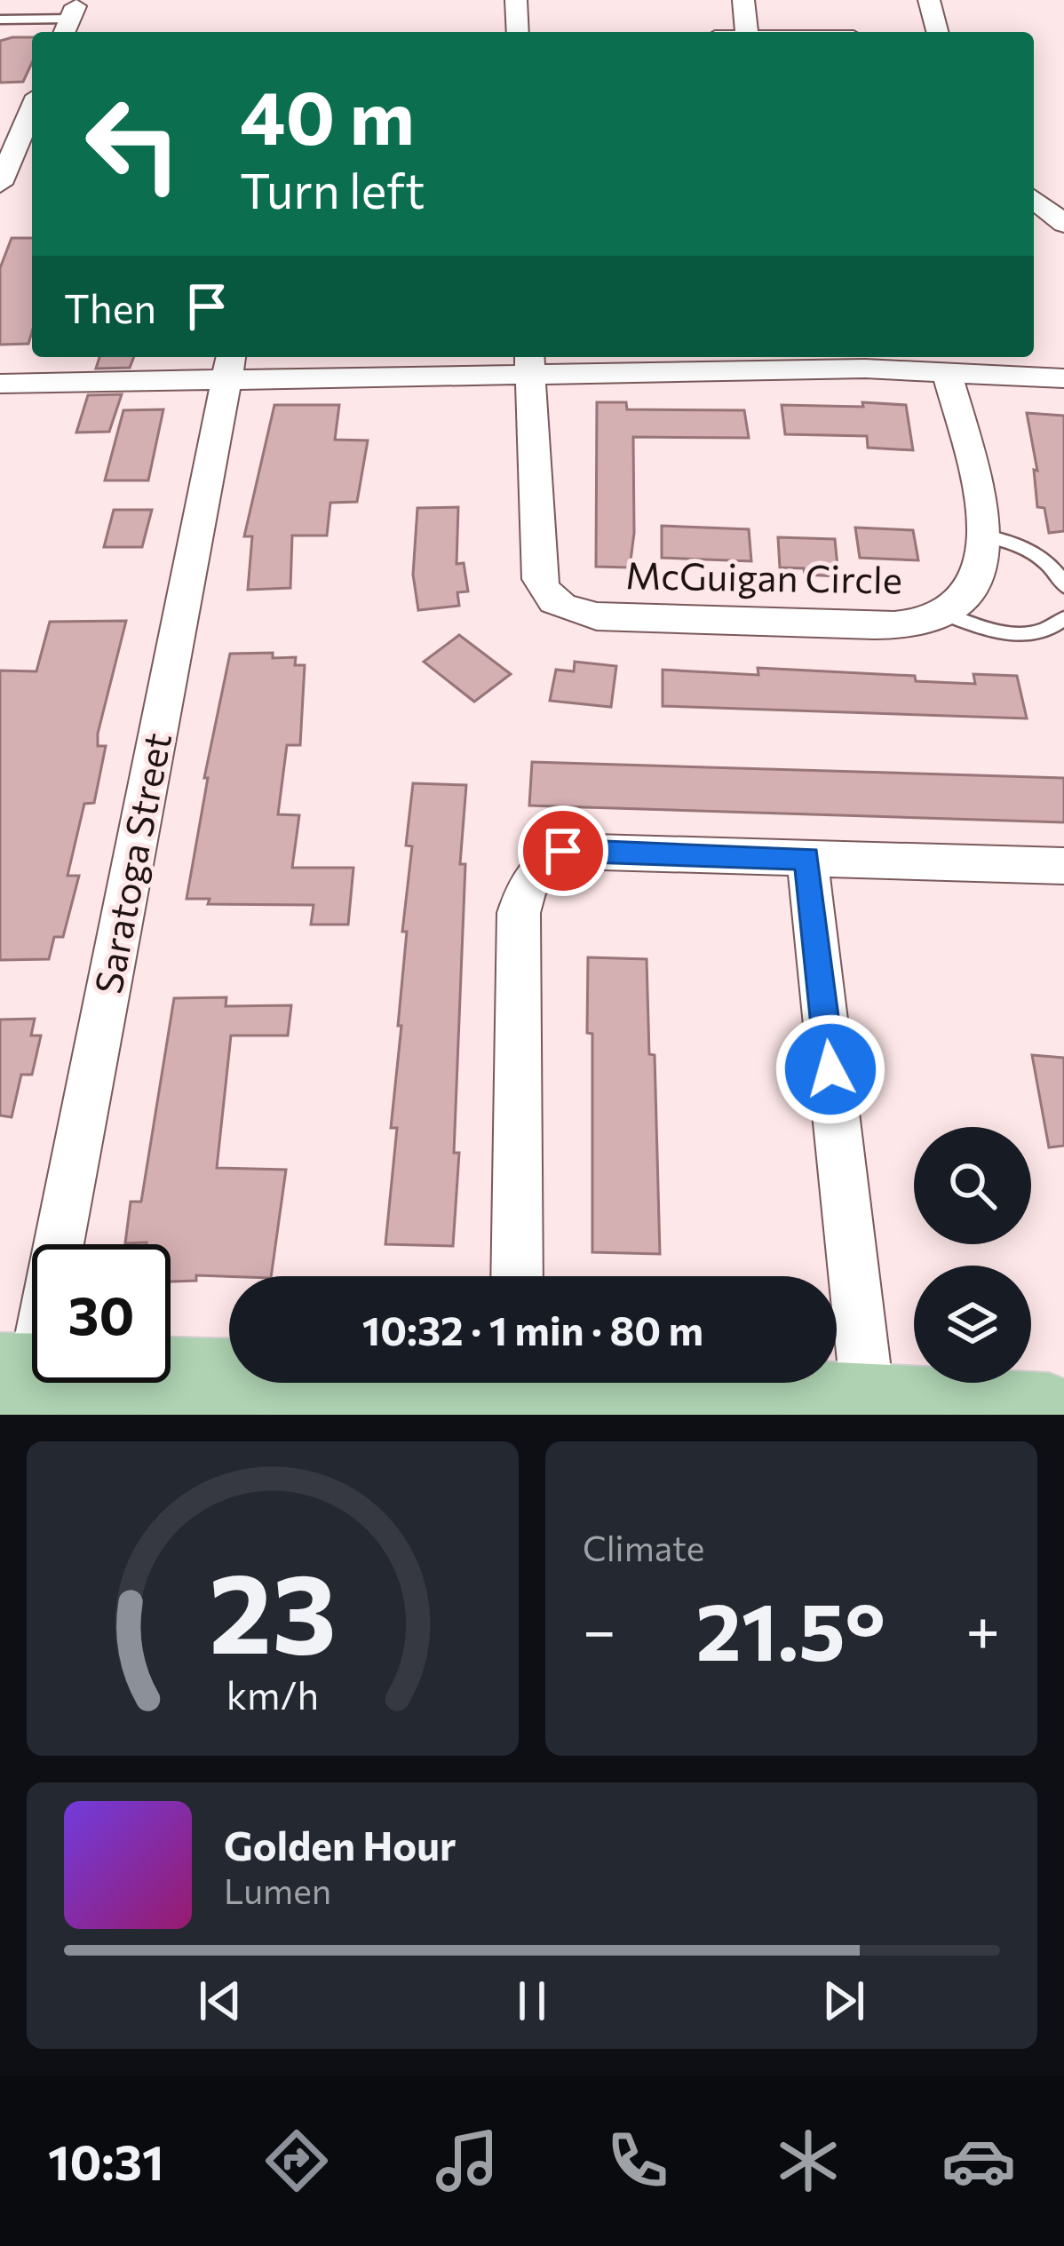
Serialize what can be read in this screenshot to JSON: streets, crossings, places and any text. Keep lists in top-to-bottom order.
{
  "streets": {
    "street": ["McGuigan Circle", "Saratoga Street"]
  },
  "page": {
    "turn": ["40 m", "Turn left"],
    "then": "Then",
    "limit": "30",
    "trip": "10:32 · 1 min · 80 m",
    "tile": "Climate",
    "heat": ["−", "21.5°", "+"],
    "song": ["Golden Hour", "Lumen"],
    "tabs": "10:31",
    "gauge": ["23", "km/h"]
  }
}
